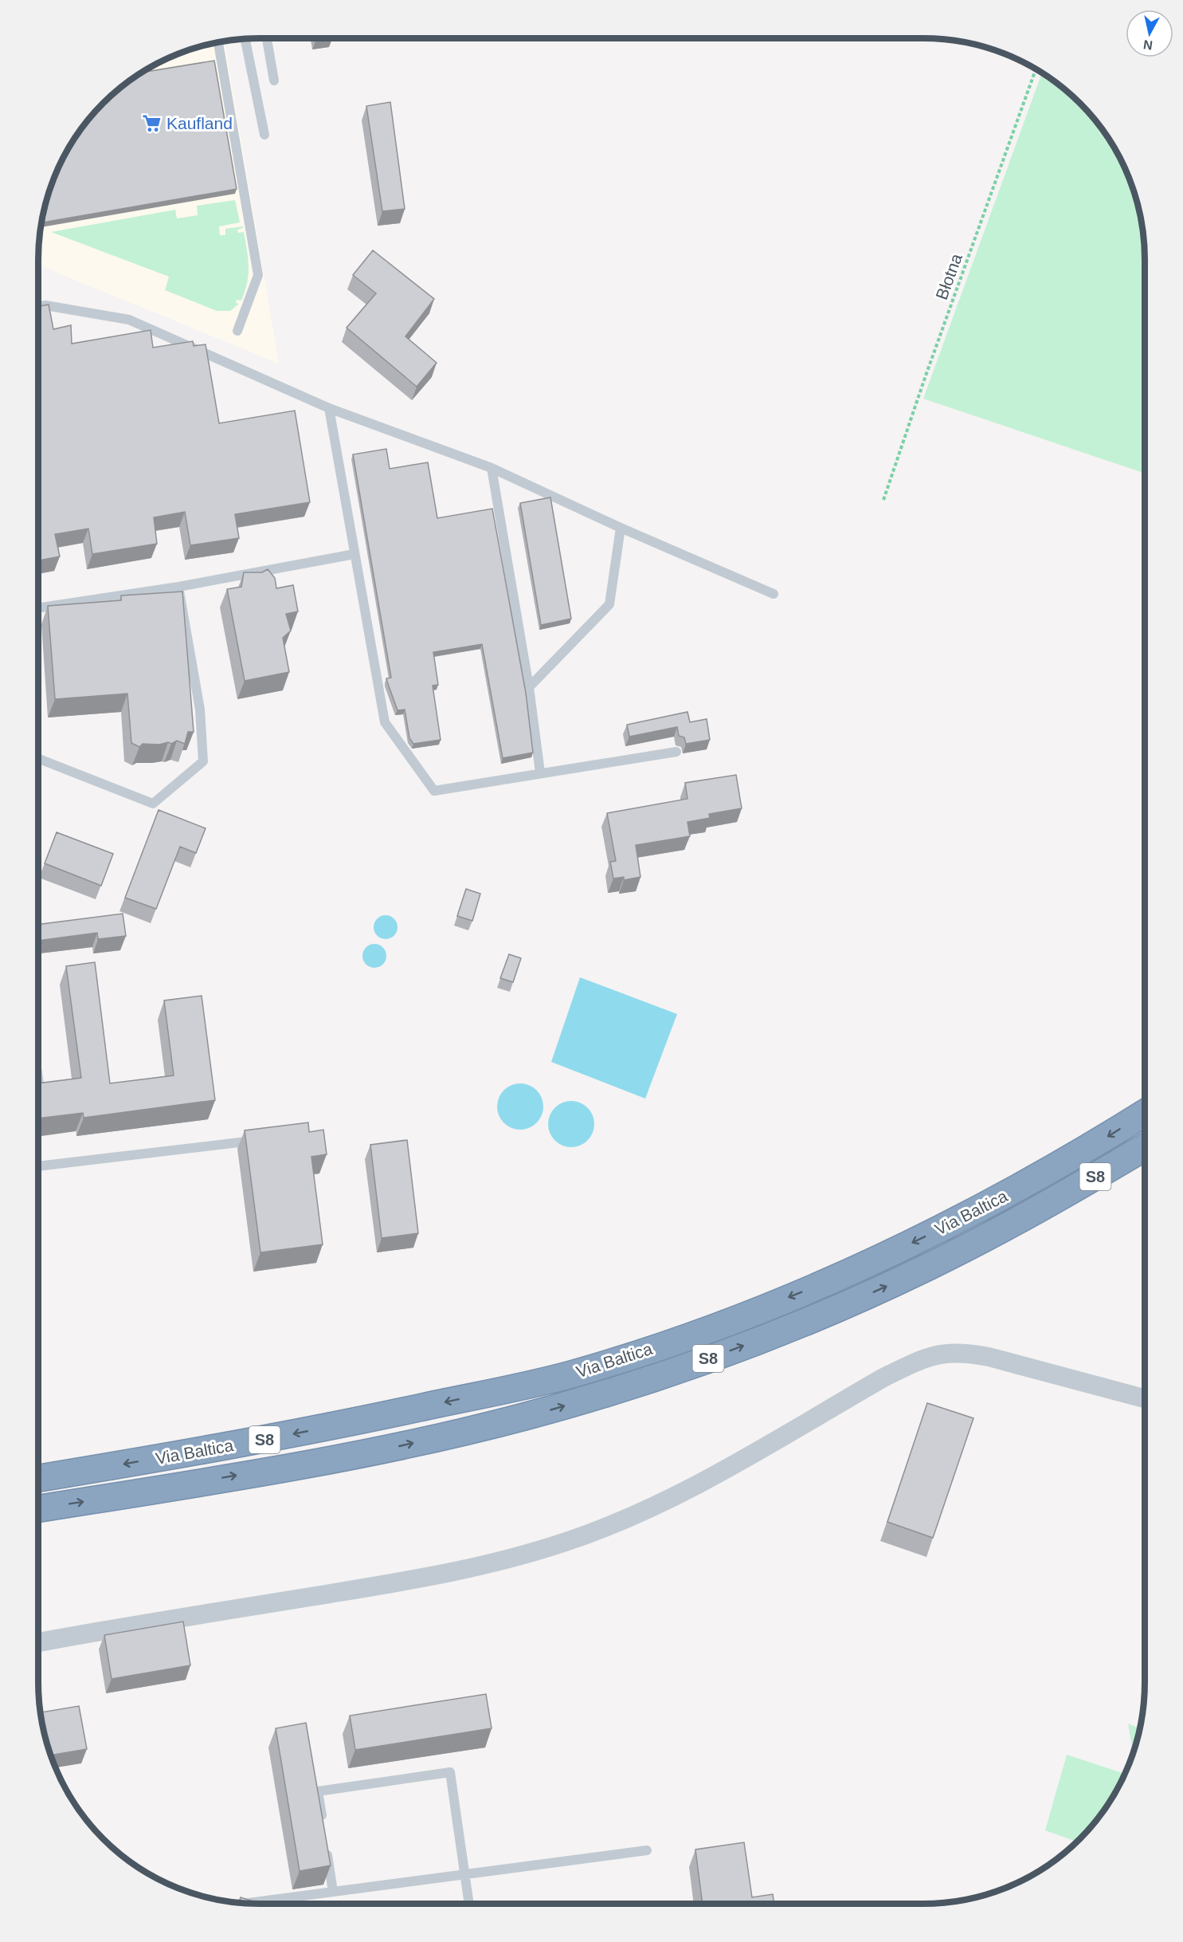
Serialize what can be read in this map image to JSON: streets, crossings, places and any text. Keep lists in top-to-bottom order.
{
  "streets": {
    "highway": ["S8", "Via Baltica"],
    "path": ["Błotna"]
  },
  "places": {
    "supermarket": ["Kaufland"]
  },
  "north": "bottom"
}
